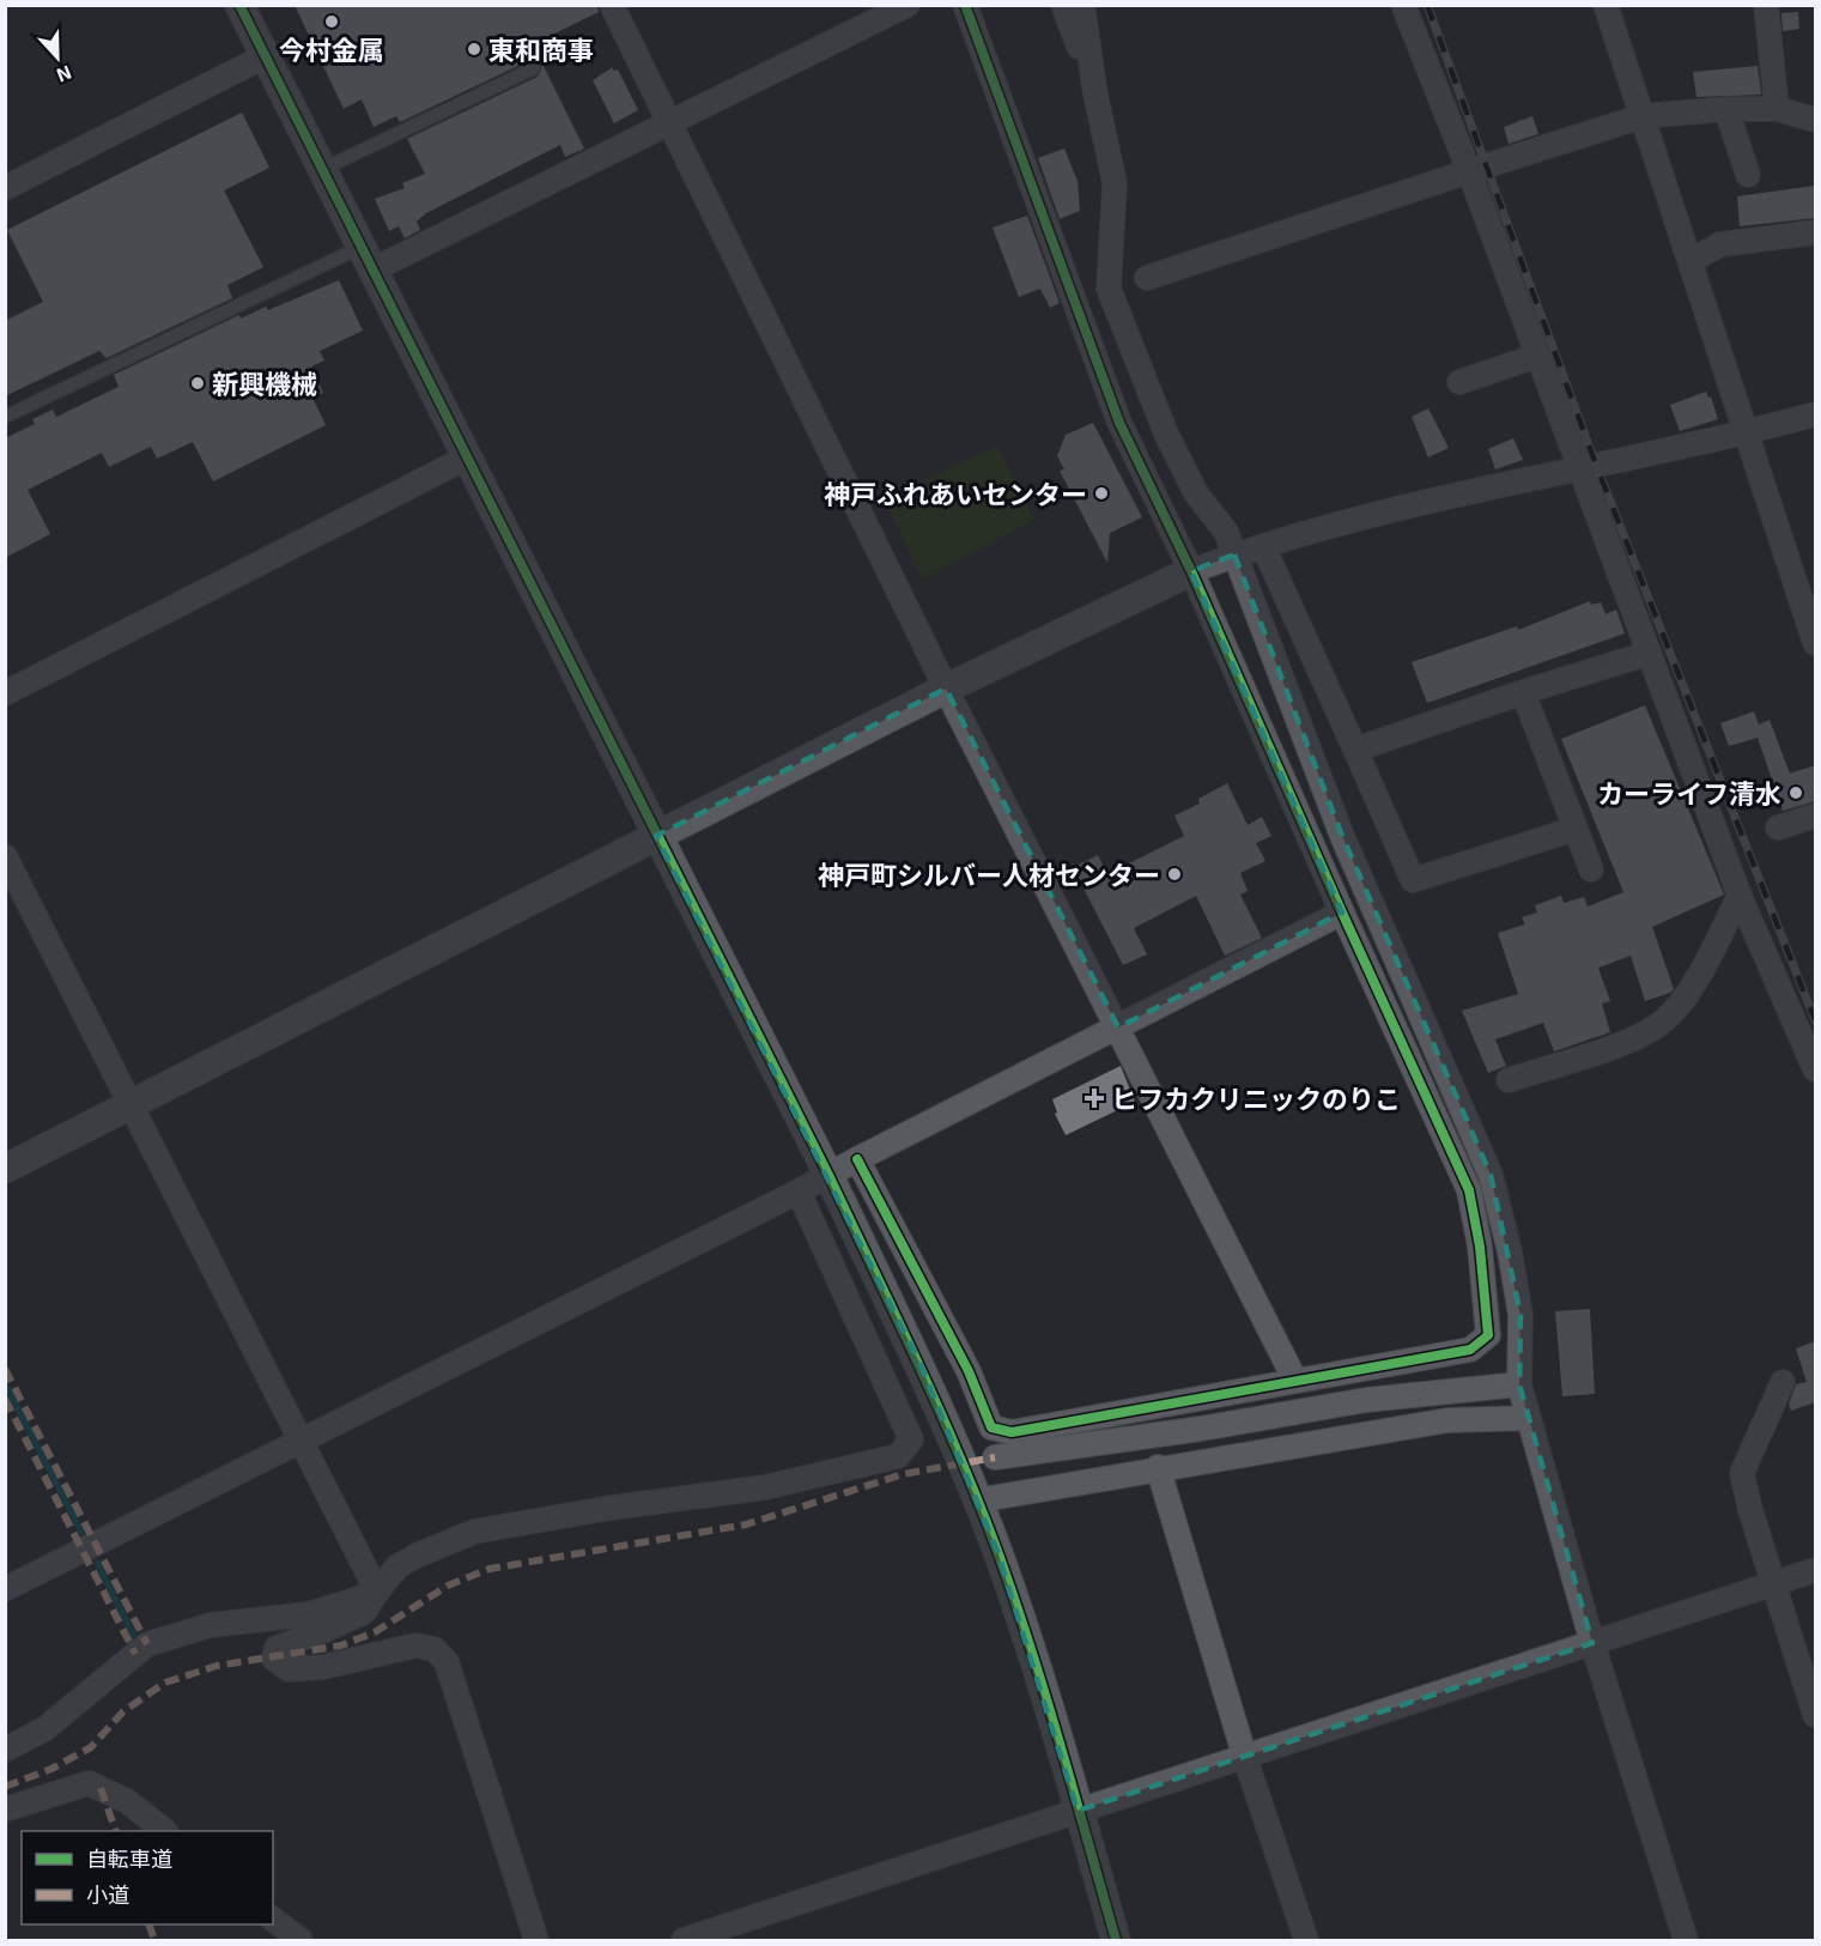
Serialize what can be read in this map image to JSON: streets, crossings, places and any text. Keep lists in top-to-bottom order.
{
  "places": {
    "other": [
      "今村金属",
      "東和商事",
      "新興機械",
      "神戸ふれあいセンター",
      "カーライフ清水",
      "神戸町シルバー人材センター"
    ],
    "health": ["ヒフカクリニックのりこ"]
  },
  "legend": ["自転車道", "小道"],
  "north": "bottom"
}
